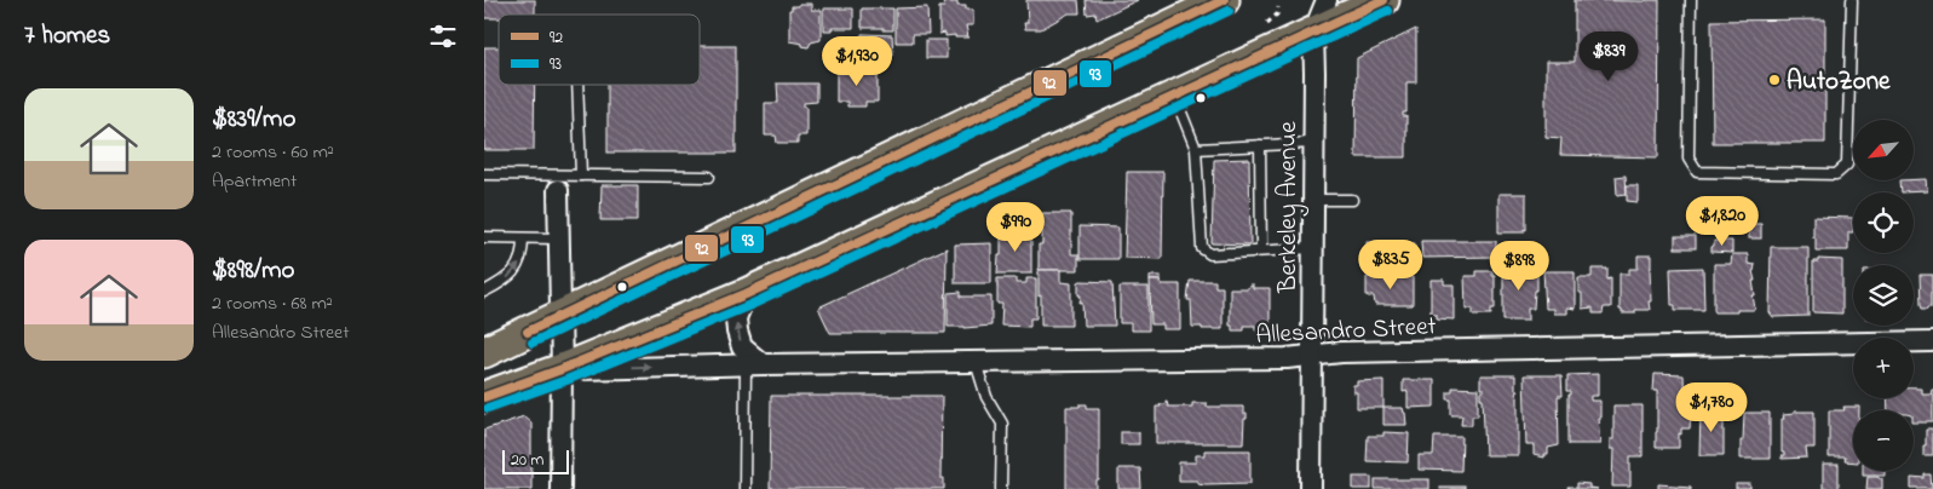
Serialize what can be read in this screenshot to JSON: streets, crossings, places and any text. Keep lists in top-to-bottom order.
{
  "streets": {
    "street": ["Berkeley Avenue", "Allesandro Street"]
  },
  "crossings": [
    ["Berkeley Avenue", "Allesandro Street"]
  ],
  "places": ["AutoZone"],
  "lines": ["transit line 92", "transit line 93"],
  "legend": ["92", "93"],
  "scale_bar": "20 m",
  "north": "bottom left",
  "page": {
    "heading": "7 homes",
    "price": [
      "$839",
      "$1,930",
      "$1,820",
      "$990",
      "$835",
      "$898",
      "$1,780"
    ],
    "list": [
      {
        "name": "$839/mo",
        "note": "2 rooms · 60 m² · Apartment"
      },
      {
        "name": "$898/mo",
        "note": "2 rooms · 68 m² · Allesandro Street"
      }
    ],
    "map_buttons": ["+", "−"],
    "scale": "20 m"
  }
}
